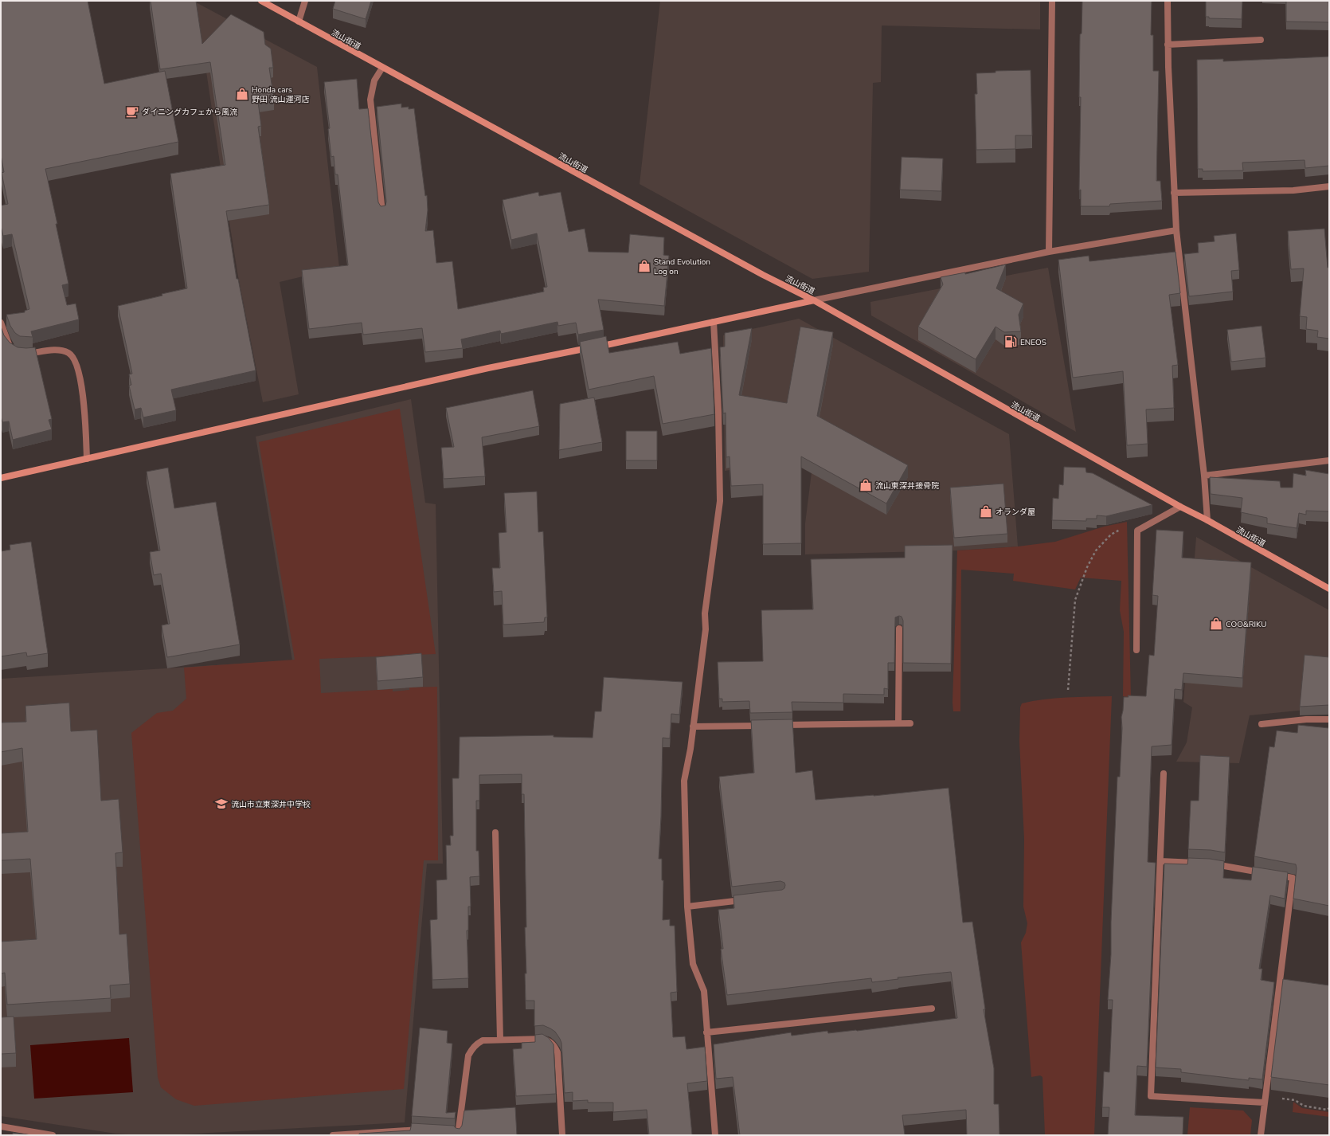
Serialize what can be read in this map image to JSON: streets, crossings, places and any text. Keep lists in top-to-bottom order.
{
  "streets": {
    "street": ["流山街道"]
  },
  "places": {
    "shop": [
      "Honda cars 野田 流山運河店",
      "Stand Evolution Log on",
      "流山東深井接骨院",
      "オランダ屋",
      "COO&RIKU"
    ],
    "cafe": ["ダイニングカフェから風流"],
    "fuel station": ["ENEOS"],
    "school or university": ["流山市立東深井中学校"]
  }
}
